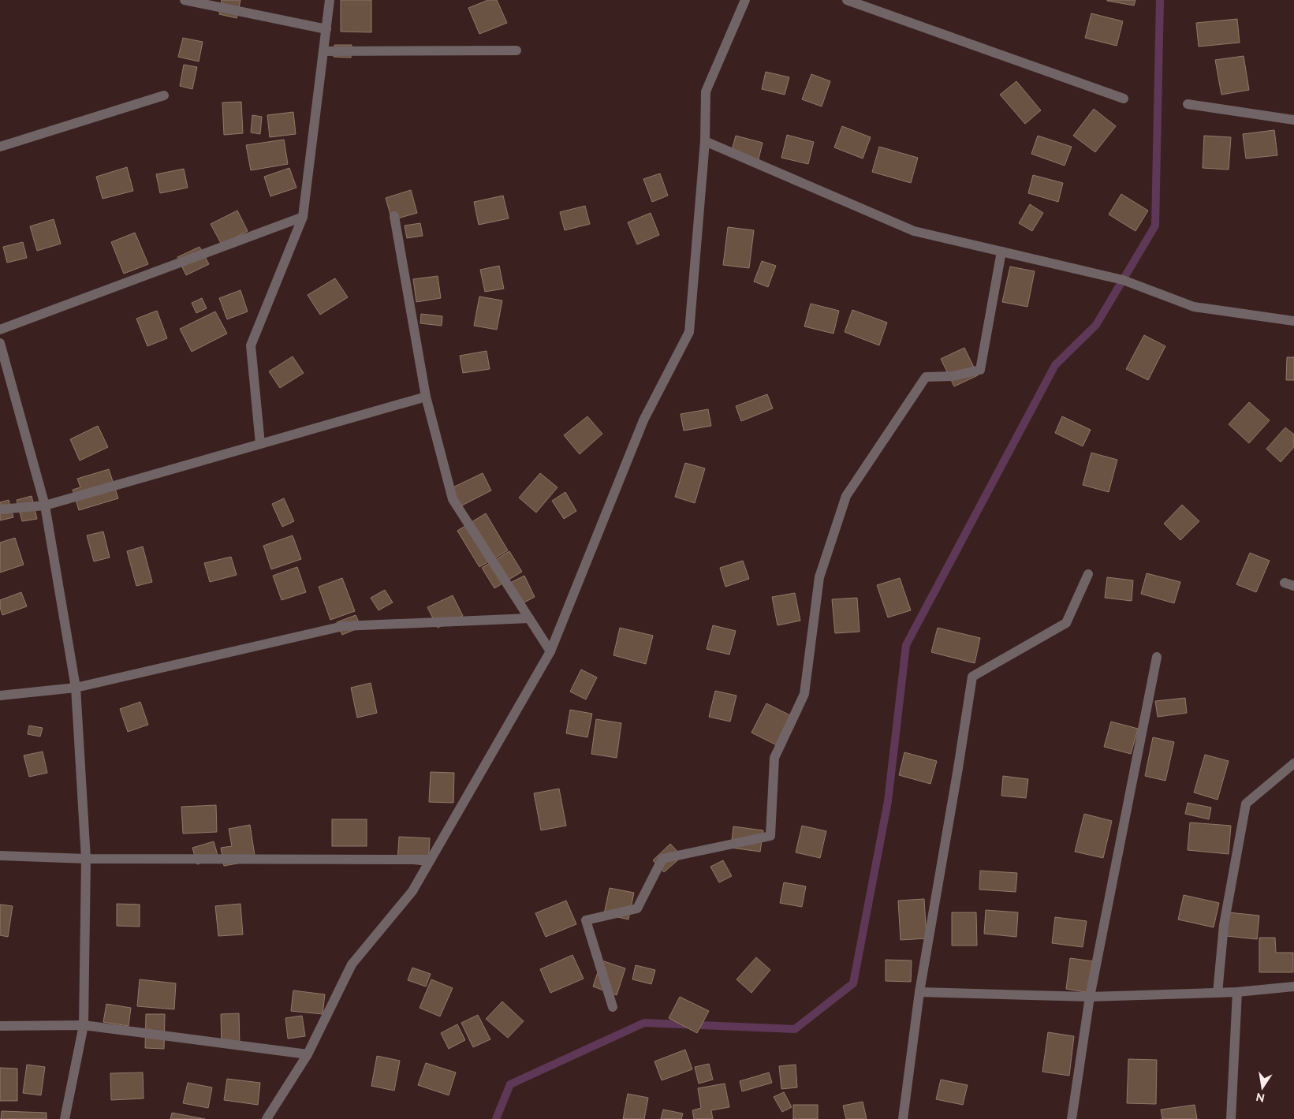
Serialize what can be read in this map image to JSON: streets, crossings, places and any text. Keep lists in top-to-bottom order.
{
  "north": "bottom"
}
